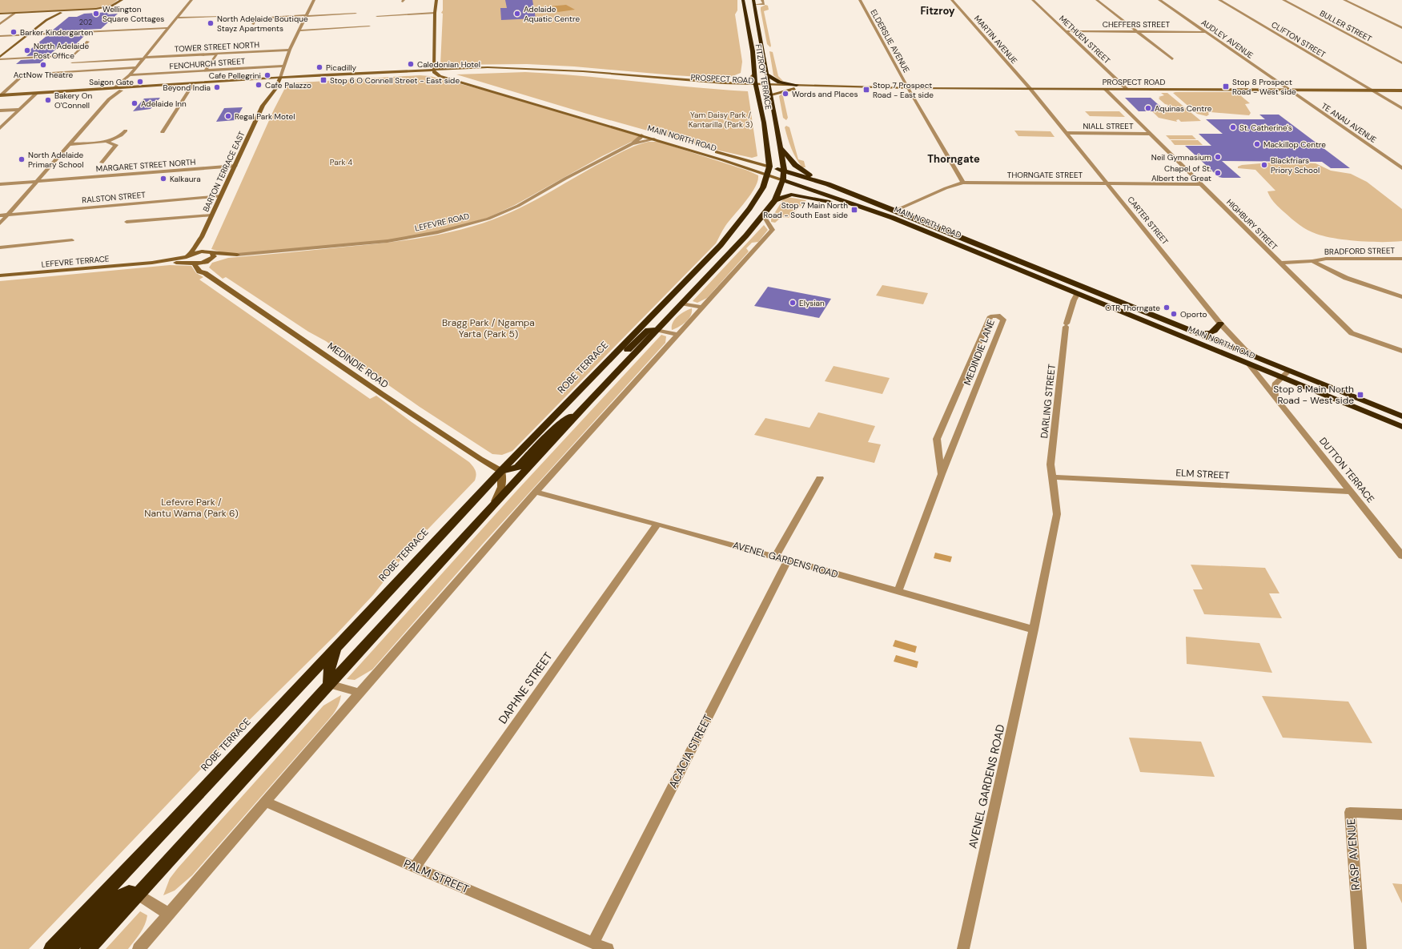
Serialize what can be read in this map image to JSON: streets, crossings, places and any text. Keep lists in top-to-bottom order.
{
  "streets": {
    "highway": ["FITZROY TERRACE", "MAIN NORTH ROAD", "ROBE TERRACE"],
    "main road": [
      "PROSPECT ROAD",
      "BARTON TERRACE EAST",
      "LEFEVRE ROAD",
      "LEFEVRE TERRACE",
      "MEDINDIE ROAD"
    ],
    "street": [
      "CHEFFERS STREET",
      "BULLER STREET",
      "AUDLEY AVENUE",
      "MARTIN AVENUE",
      "METHUEN STREET",
      "CLIFTON STREET",
      "ELDERSLIE AVENUE",
      "TOWER STREET NORTH",
      "FENCHURCH STREET",
      "TE ANAU AVENUE",
      "NIALL STREET",
      "MARGARET STREET NORTH",
      "THORNGATE STREET",
      "RALSTON STREET",
      "CARTER STREET",
      "HIGHBURY STREET",
      "BRADFORD STREET",
      "MEDINDIE LANE",
      "DARLING STREET",
      "DUTTON TERRACE",
      "ELM STREET",
      "AVENEL GARDENS ROAD",
      "DAPHNE STREET",
      "ACACIA STREET",
      "RASP AVENUE",
      "PALM STREET"
    ]
  },
  "crossings": [
    ["CHEFFERS STREET", "AUDLEY AVENUE"],
    ["CHEFFERS STREET", "METHUEN STREET"],
    ["AUDLEY AVENUE", "PROSPECT ROAD"],
    ["AUDLEY AVENUE", "TE ANAU AVENUE"],
    ["MARTIN AVENUE", "PROSPECT ROAD"],
    ["MARTIN AVENUE", "CARTER STREET"],
    ["METHUEN STREET", "PROSPECT ROAD"],
    ["CLIFTON STREET", "PROSPECT ROAD"],
    ["ELDERSLIE AVENUE", "PROSPECT ROAD"],
    ["ELDERSLIE AVENUE", "THORNGATE STREET"],
    ["FITZROY TERRACE", "PROSPECT ROAD"],
    ["FITZROY TERRACE", "MAIN NORTH ROAD"],
    ["FITZROY TERRACE", "ROBE TERRACE"],
    ["PROSPECT ROAD", "TE ANAU AVENUE"],
    ["PROSPECT ROAD", "MAIN NORTH ROAD"],
    ["PROSPECT ROAD", "CARTER STREET"],
    ["PROSPECT ROAD", "HIGHBURY STREET"],
    ["NIALL STREET", "CARTER STREET"],
    ["NIALL STREET", "HIGHBURY STREET"],
    ["MAIN NORTH ROAD", "THORNGATE STREET"],
    ["MAIN NORTH ROAD", "CARTER STREET"],
    ["MAIN NORTH ROAD", "LEFEVRE ROAD"],
    ["MAIN NORTH ROAD", "ROBE TERRACE"],
    ["MAIN NORTH ROAD", "DARLING STREET"],
    ["MAIN NORTH ROAD", "DUTTON TERRACE"],
    ["MARGARET STREET NORTH", "BARTON TERRACE EAST"],
    ["BARTON TERRACE EAST", "RALSTON STREET"],
    ["BARTON TERRACE EAST", "LEFEVRE TERRACE"],
    ["THORNGATE STREET", "CARTER STREET"],
    ["THORNGATE STREET", "HIGHBURY STREET"],
    ["LEFEVRE ROAD", "MEDINDIE ROAD"],
    ["HIGHBURY STREET", "BRADFORD STREET"],
    ["MEDINDIE LANE", "AVENEL GARDENS ROAD"],
    ["MEDINDIE ROAD", "ROBE TERRACE"],
    ["DARLING STREET", "ELM STREET"],
    ["DARLING STREET", "AVENEL GARDENS ROAD"],
    ["DUTTON TERRACE", "ELM STREET"],
    ["ELM STREET", "AVENEL GARDENS ROAD"],
    ["AVENEL GARDENS ROAD", "DAPHNE STREET"],
    ["AVENEL GARDENS ROAD", "ACACIA STREET"],
    ["DAPHNE STREET", "PALM STREET"],
    ["ACACIA STREET", "PALM STREET"]
  ],
  "districts": ["Fitzroy", "Thorngate"],
  "parks": [
    "Yam Daisy Park / Kantarilla (Park 3)",
    "Park 4",
    "Bragg Park / Ngampa Yarta (Park 5)",
    "Lefevre Park / Nantu Wama (Park 6)"
  ],
  "places": {
    "other": [
      "Wellington Square Cottages",
      "Adelaide Aquatic Centre",
      "North Adelaide Boutique Stayz Apartments",
      "Barker Kindergarten",
      "North Adelaide Post Office",
      "Caledonian Hotel",
      "ActNow Theatre",
      "Picadilly",
      "Cafe Pellegrini",
      "Saigon Gate",
      "Cafe Palazzo",
      "Beyond India",
      "Words and Places",
      "Bakery On O'Connell",
      "Adelaide Inn",
      "Aquinas Centre",
      "Regal Park Motel",
      "St. Catherine's",
      "Mackillop Centre",
      "Neil Gymnasium",
      "North Adelaide Primary School",
      "Blackfriars Priory School",
      "Chapel of St. Albert the Great",
      "Kalkaura",
      "Elysian",
      "OTR Thorngate",
      "Oporto"
    ],
    "transit": [
      "Stop 6 O Connell Street - East side",
      "Stop 8 Prospect Road - West side",
      "Stop 7 Prospect Road - East side",
      "Stop 7 Main North Road - South East side",
      "Stop 8 Main North Road - West side"
    ]
  },
  "house_numbers": ["202"]
}
